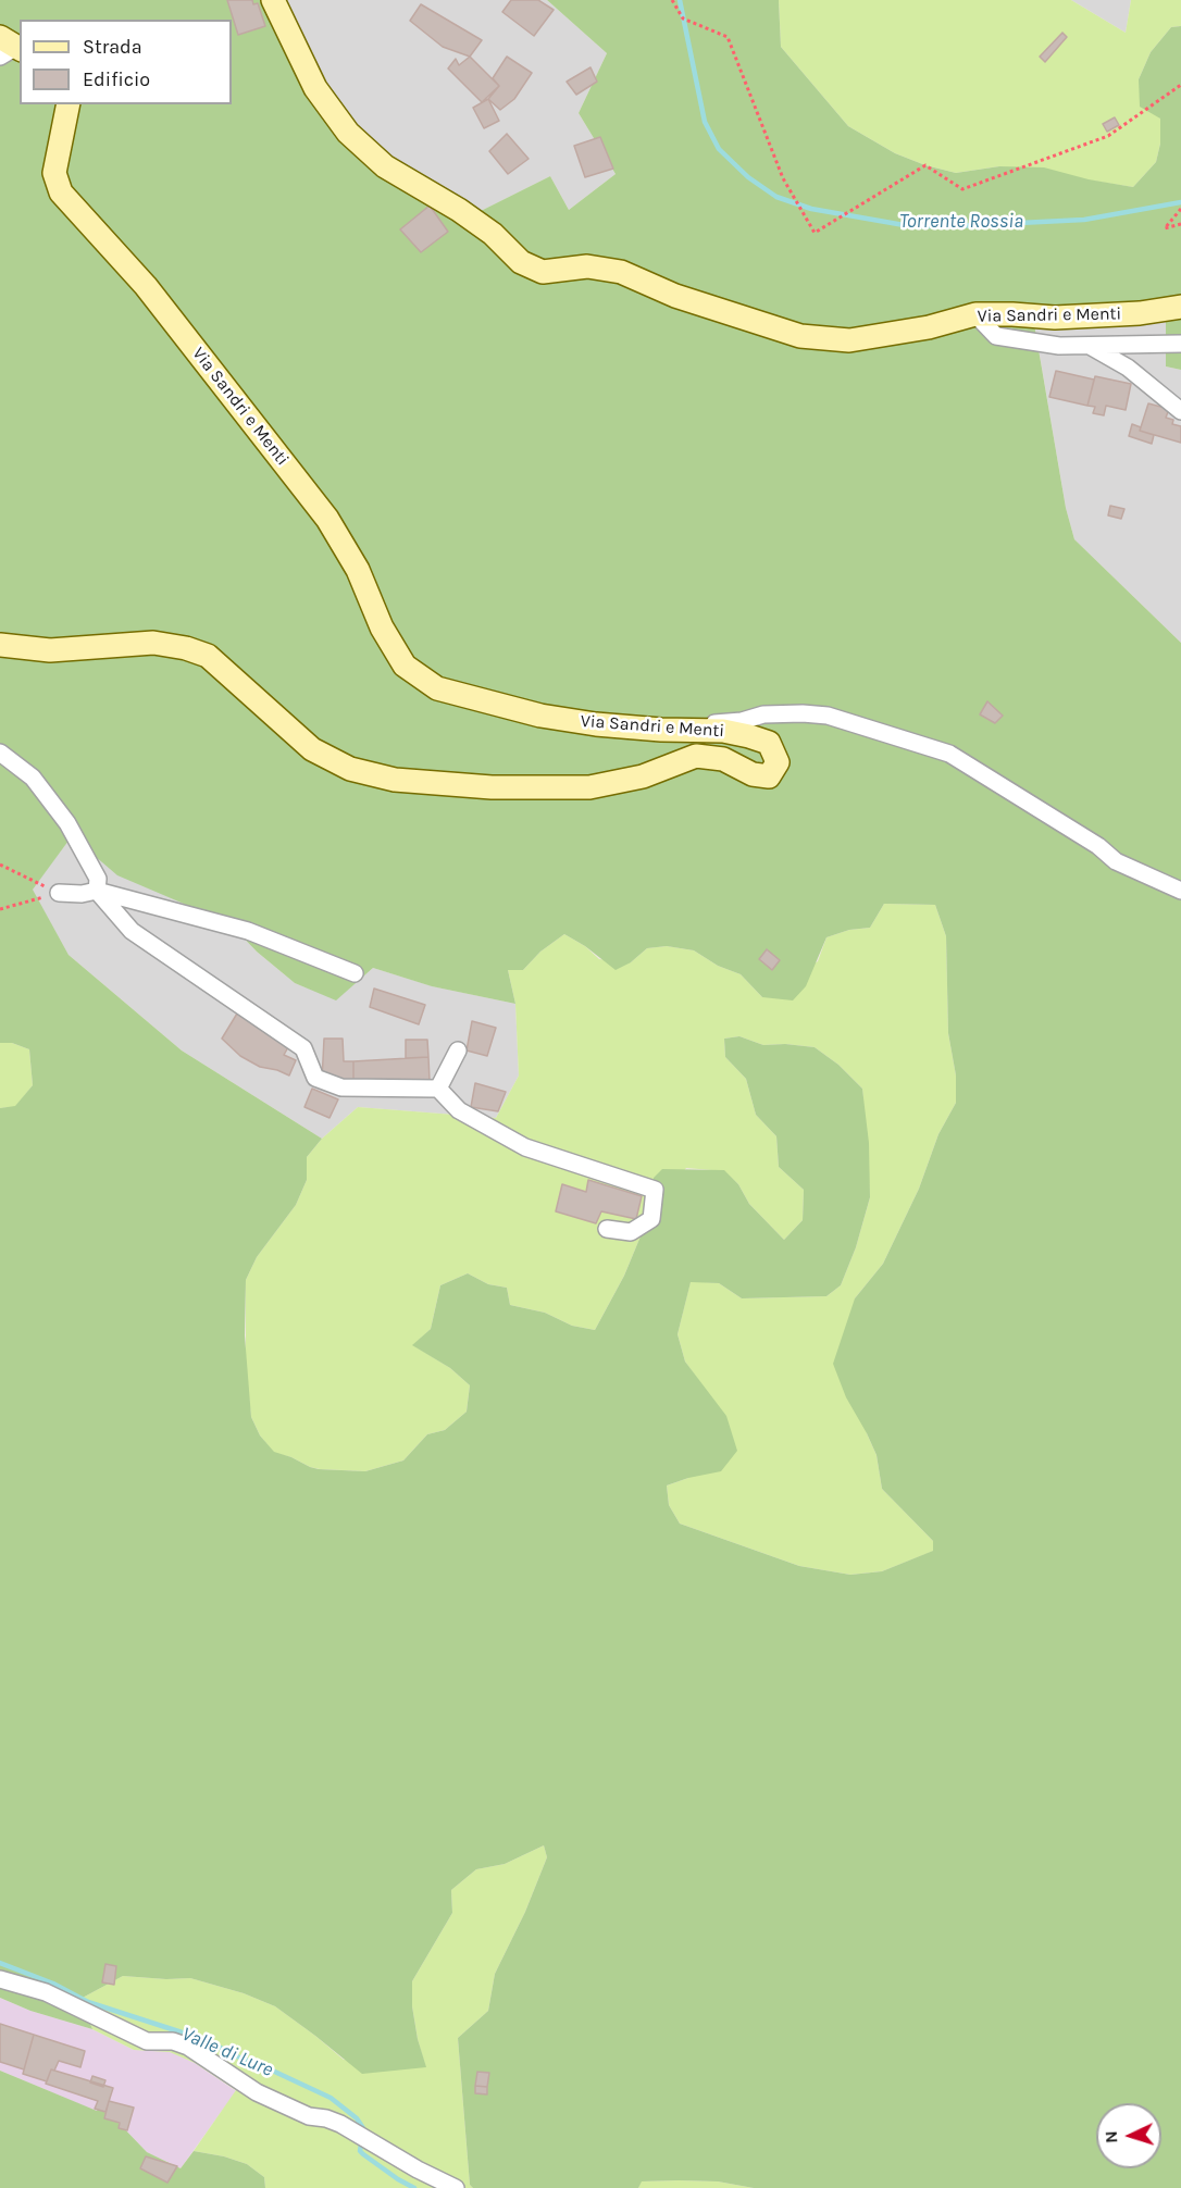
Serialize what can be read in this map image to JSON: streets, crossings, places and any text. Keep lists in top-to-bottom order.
{
  "streets": {
    "main road": ["Via Sandri e Menti"]
  },
  "water": ["Torrente Rossia", "Valle di Lure"],
  "legend": ["Strada", "Edificio"],
  "north": "left"
}
